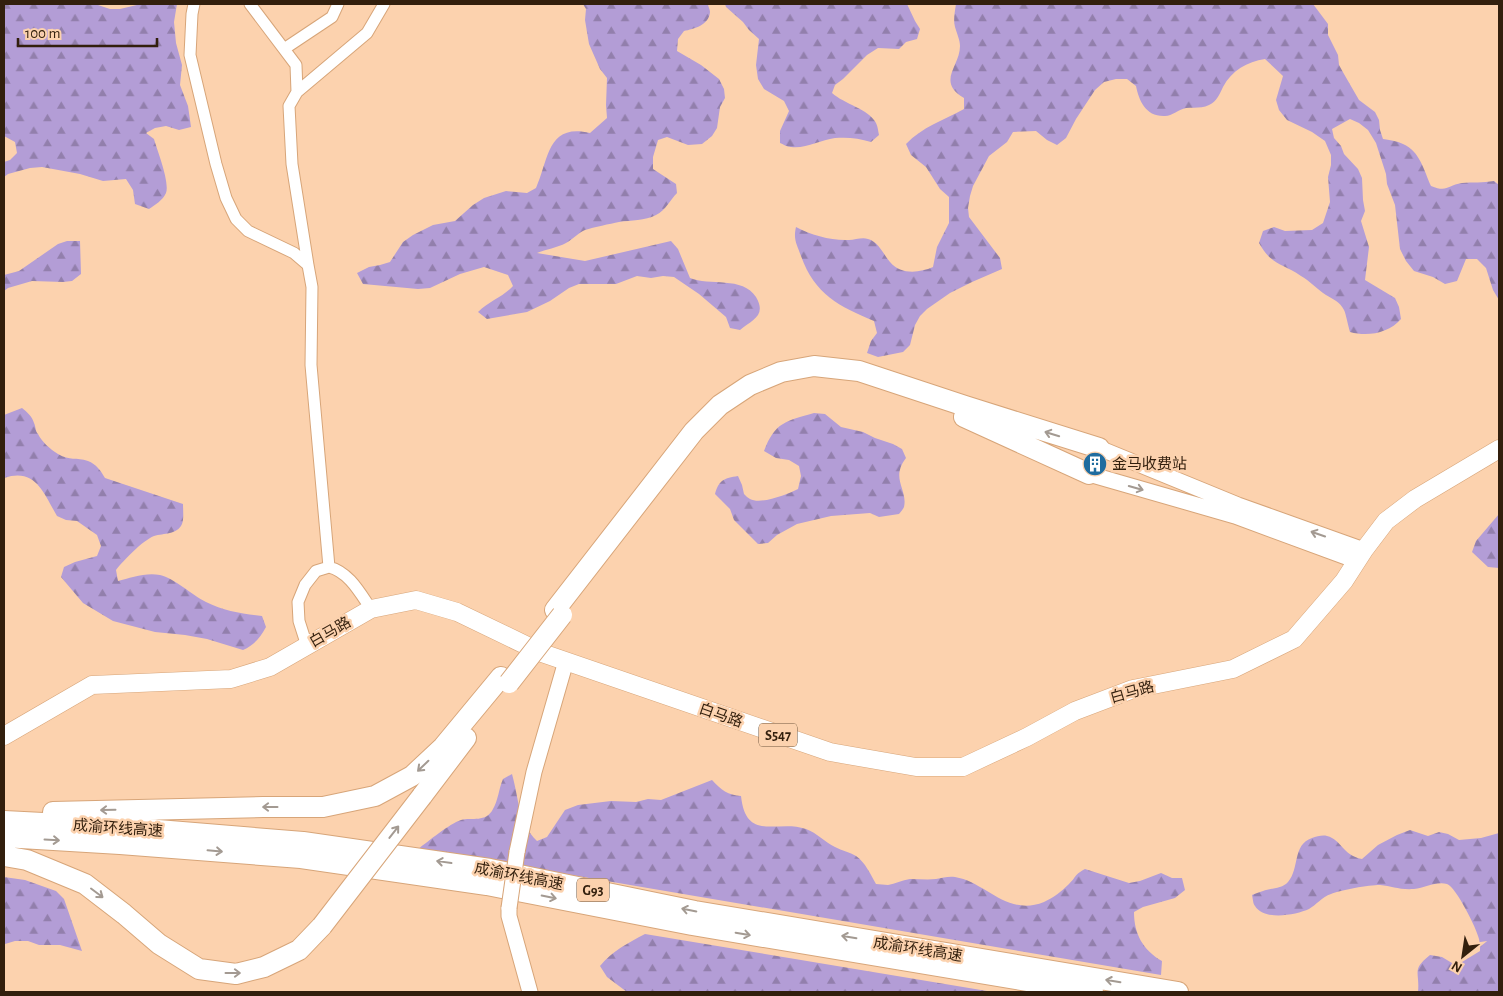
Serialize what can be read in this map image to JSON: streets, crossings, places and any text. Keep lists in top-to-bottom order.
{
  "streets": {
    "highway": ["成渝环线高速", "G93"],
    "main road": ["白马路", "S547"]
  },
  "places": {
    "building": ["金马收费站"]
  },
  "scale_bar": "100 m",
  "north": "bottom left"
}
